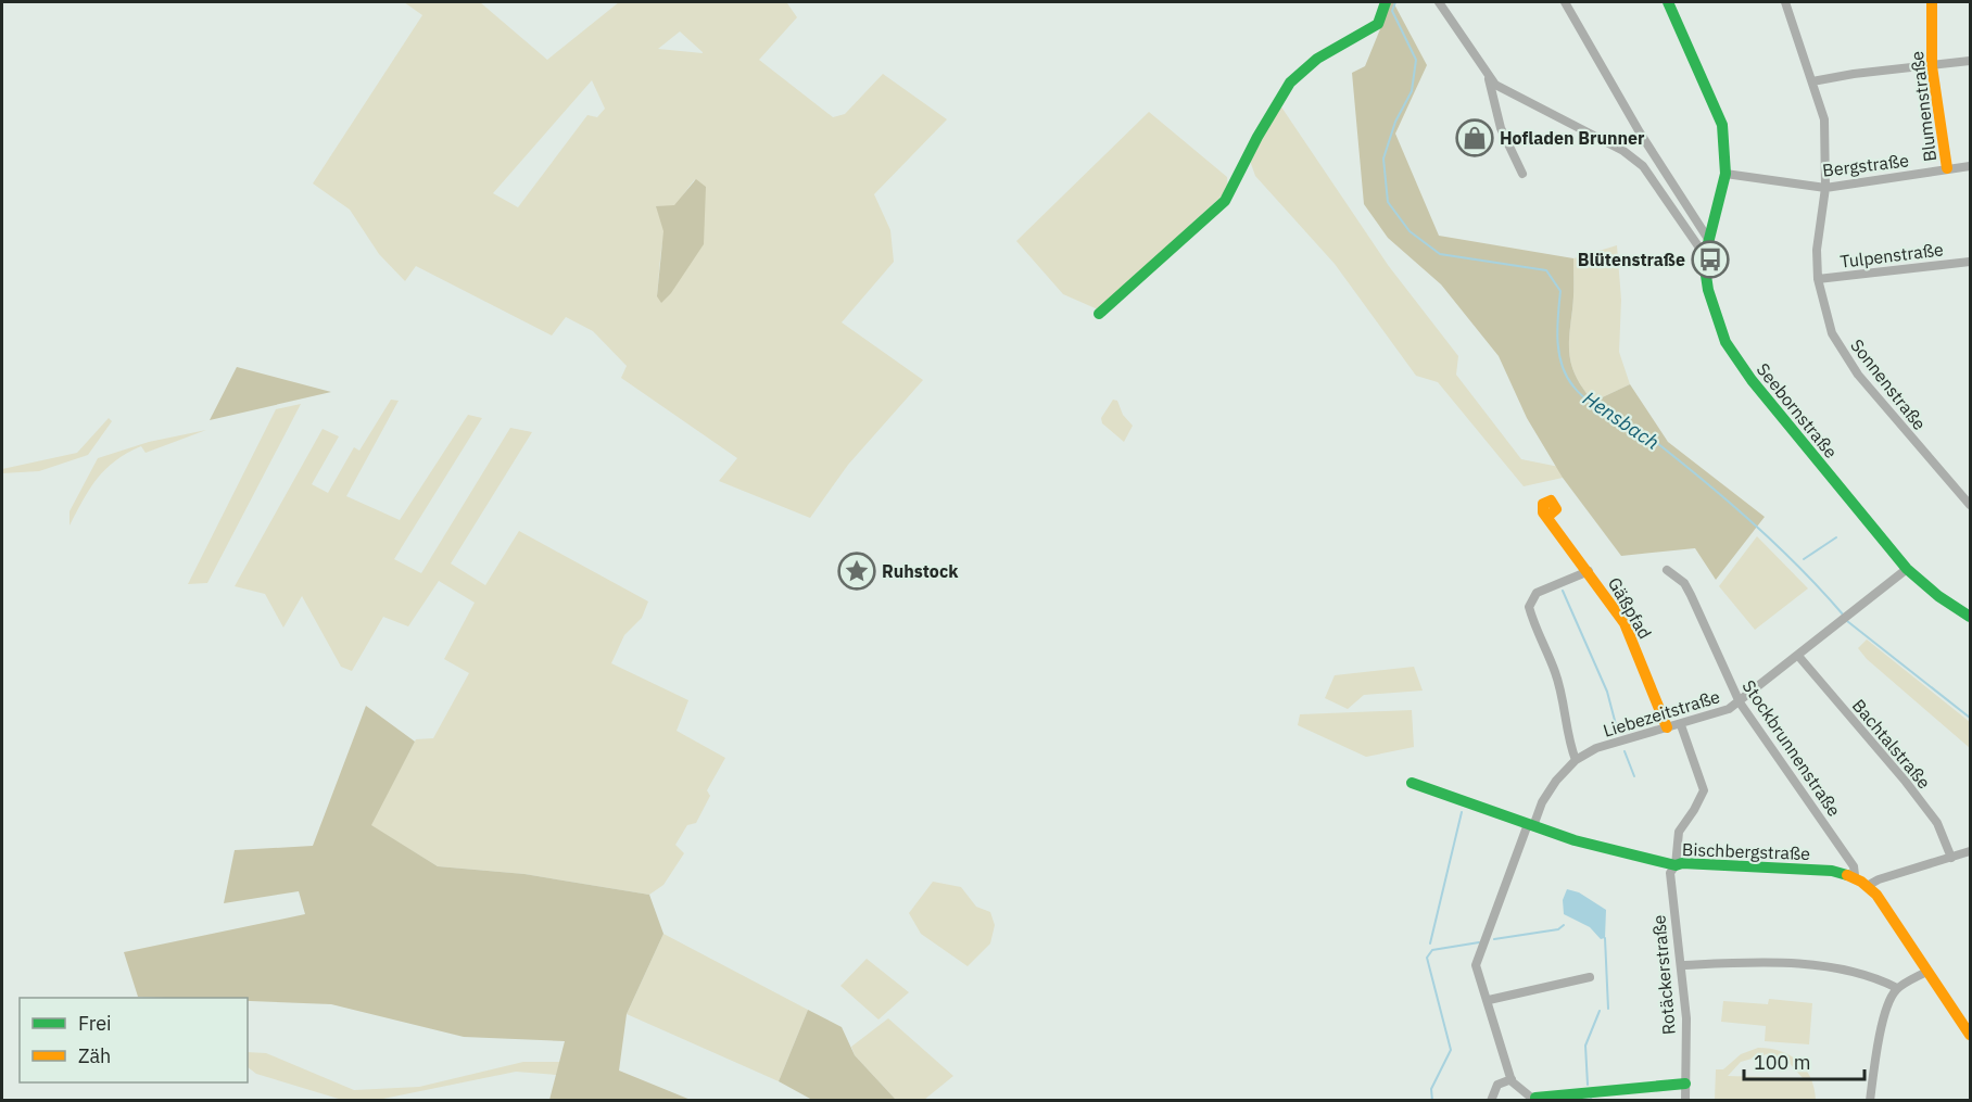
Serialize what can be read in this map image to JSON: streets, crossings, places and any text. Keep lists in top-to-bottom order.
{
  "streets": {
    "street": [
      "Blumenstraße",
      "Bergstraße",
      "Tulpenstraße",
      "Sonnenstraße",
      "Seebornstraße",
      "Gäßpfad",
      "Liebezeitstraße",
      "Bachtalstraße",
      "Stockbrunnenstraße",
      "Bischbergstraße",
      "Rotäckerstraße"
    ]
  },
  "crossings": [
    ["Blumenstraße", "Bergstraße"],
    ["Bergstraße", "Sonnenstraße"],
    ["Bergstraße", "Seebornstraße"],
    ["Tulpenstraße", "Sonnenstraße"],
    ["Seebornstraße", "Liebezeitstraße"],
    ["Gäßpfad", "Liebezeitstraße"],
    ["Liebezeitstraße", "Bachtalstraße"],
    ["Liebezeitstraße", "Stockbrunnenstraße"],
    ["Liebezeitstraße", "Bischbergstraße"],
    ["Liebezeitstraße", "Rotäckerstraße"],
    ["Stockbrunnenstraße", "Bischbergstraße"],
    ["Bischbergstraße", "Rotäckerstraße"]
  ],
  "water": ["Hensbach"],
  "places": {
    "shop": ["Hofladen Brunner"],
    "bus stop": ["Blütenstraße"],
    "place": ["Ruhstock"]
  },
  "legend": ["Frei", "Zäh"],
  "scale_bar": "100 m"
}
